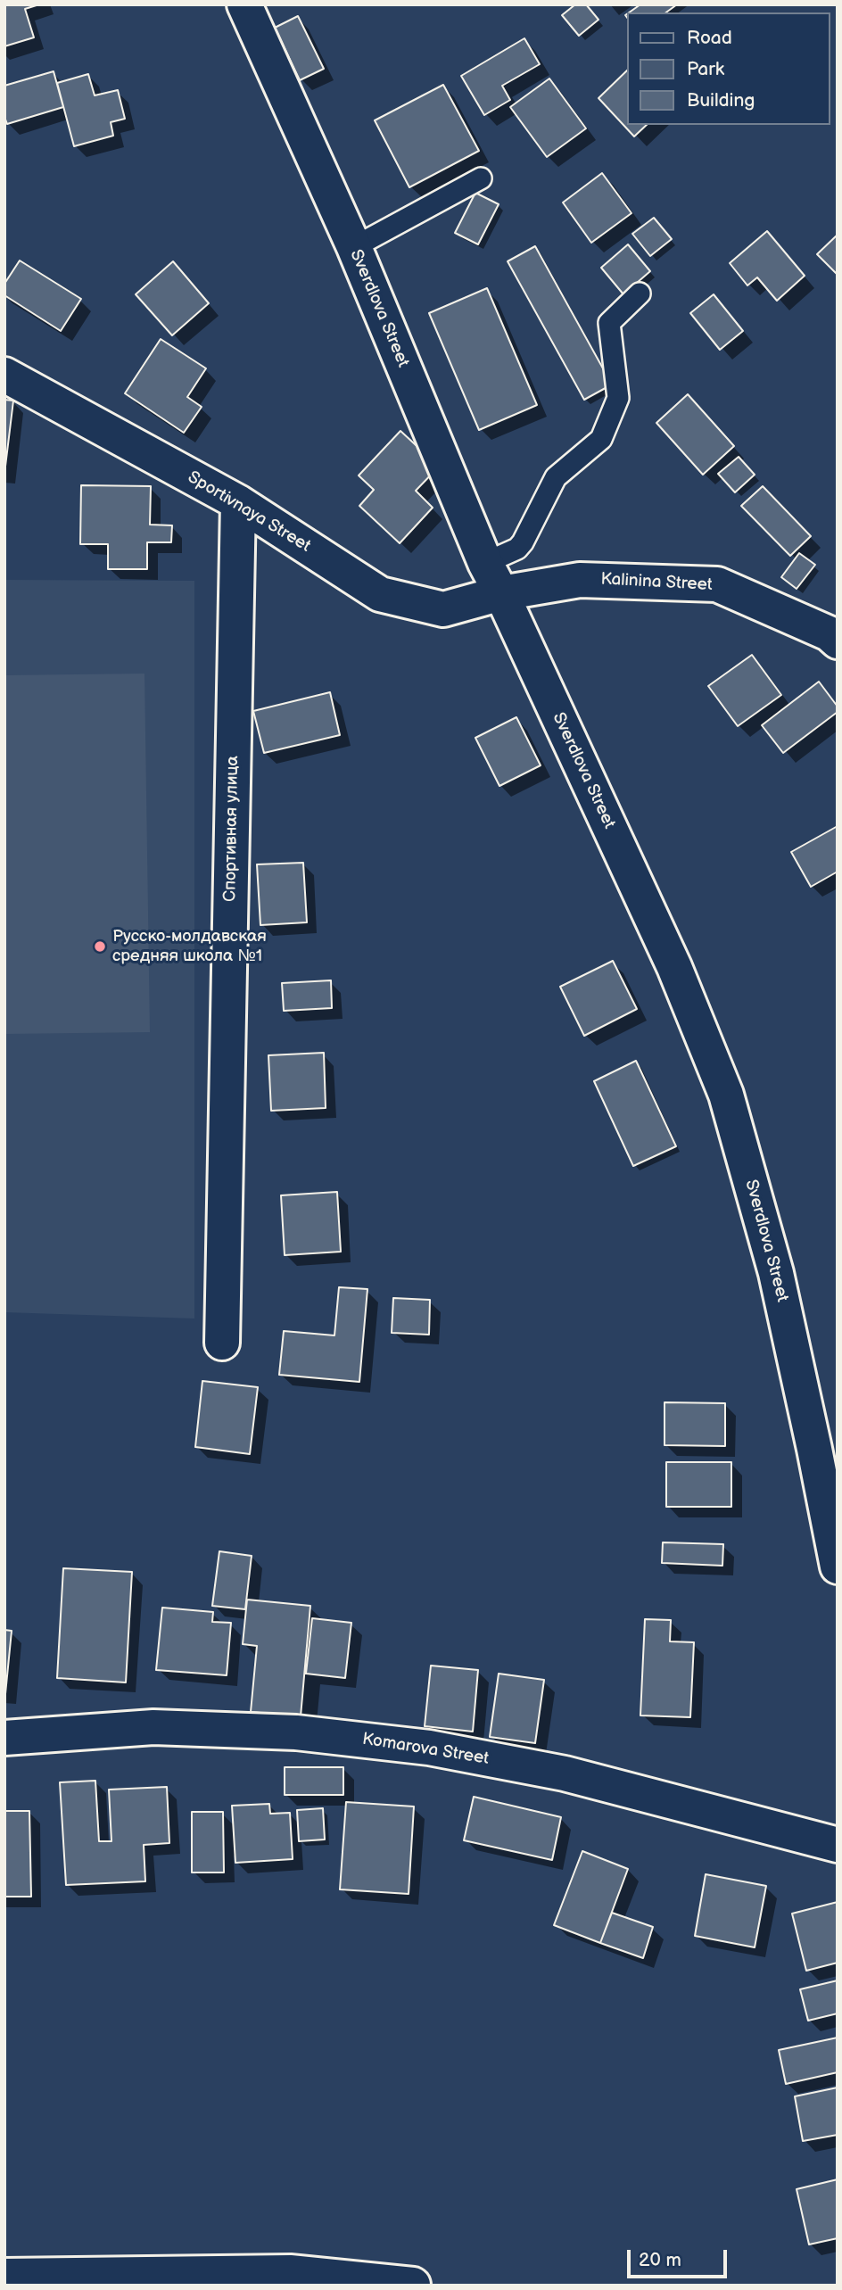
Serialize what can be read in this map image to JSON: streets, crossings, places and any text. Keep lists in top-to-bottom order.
{
  "streets": {
    "street": [
      "Sverdlova Street",
      "Sportivnaya Street",
      "Kalinina Street",
      "Спортивная улица",
      "Komarova Street"
    ]
  },
  "crossings": [
    ["Sverdlova Street", "Sportivnaya Street"],
    ["Sverdlova Street", "Kalinina Street"],
    ["Sportivnaya Street", "Kalinina Street"],
    ["Sportivnaya Street", "Спортивная улица"]
  ],
  "places": ["Русско-молдавская средняя школа №1"],
  "legend": ["Road", "Park", "Building"],
  "scale_bar": "20 m"
}
